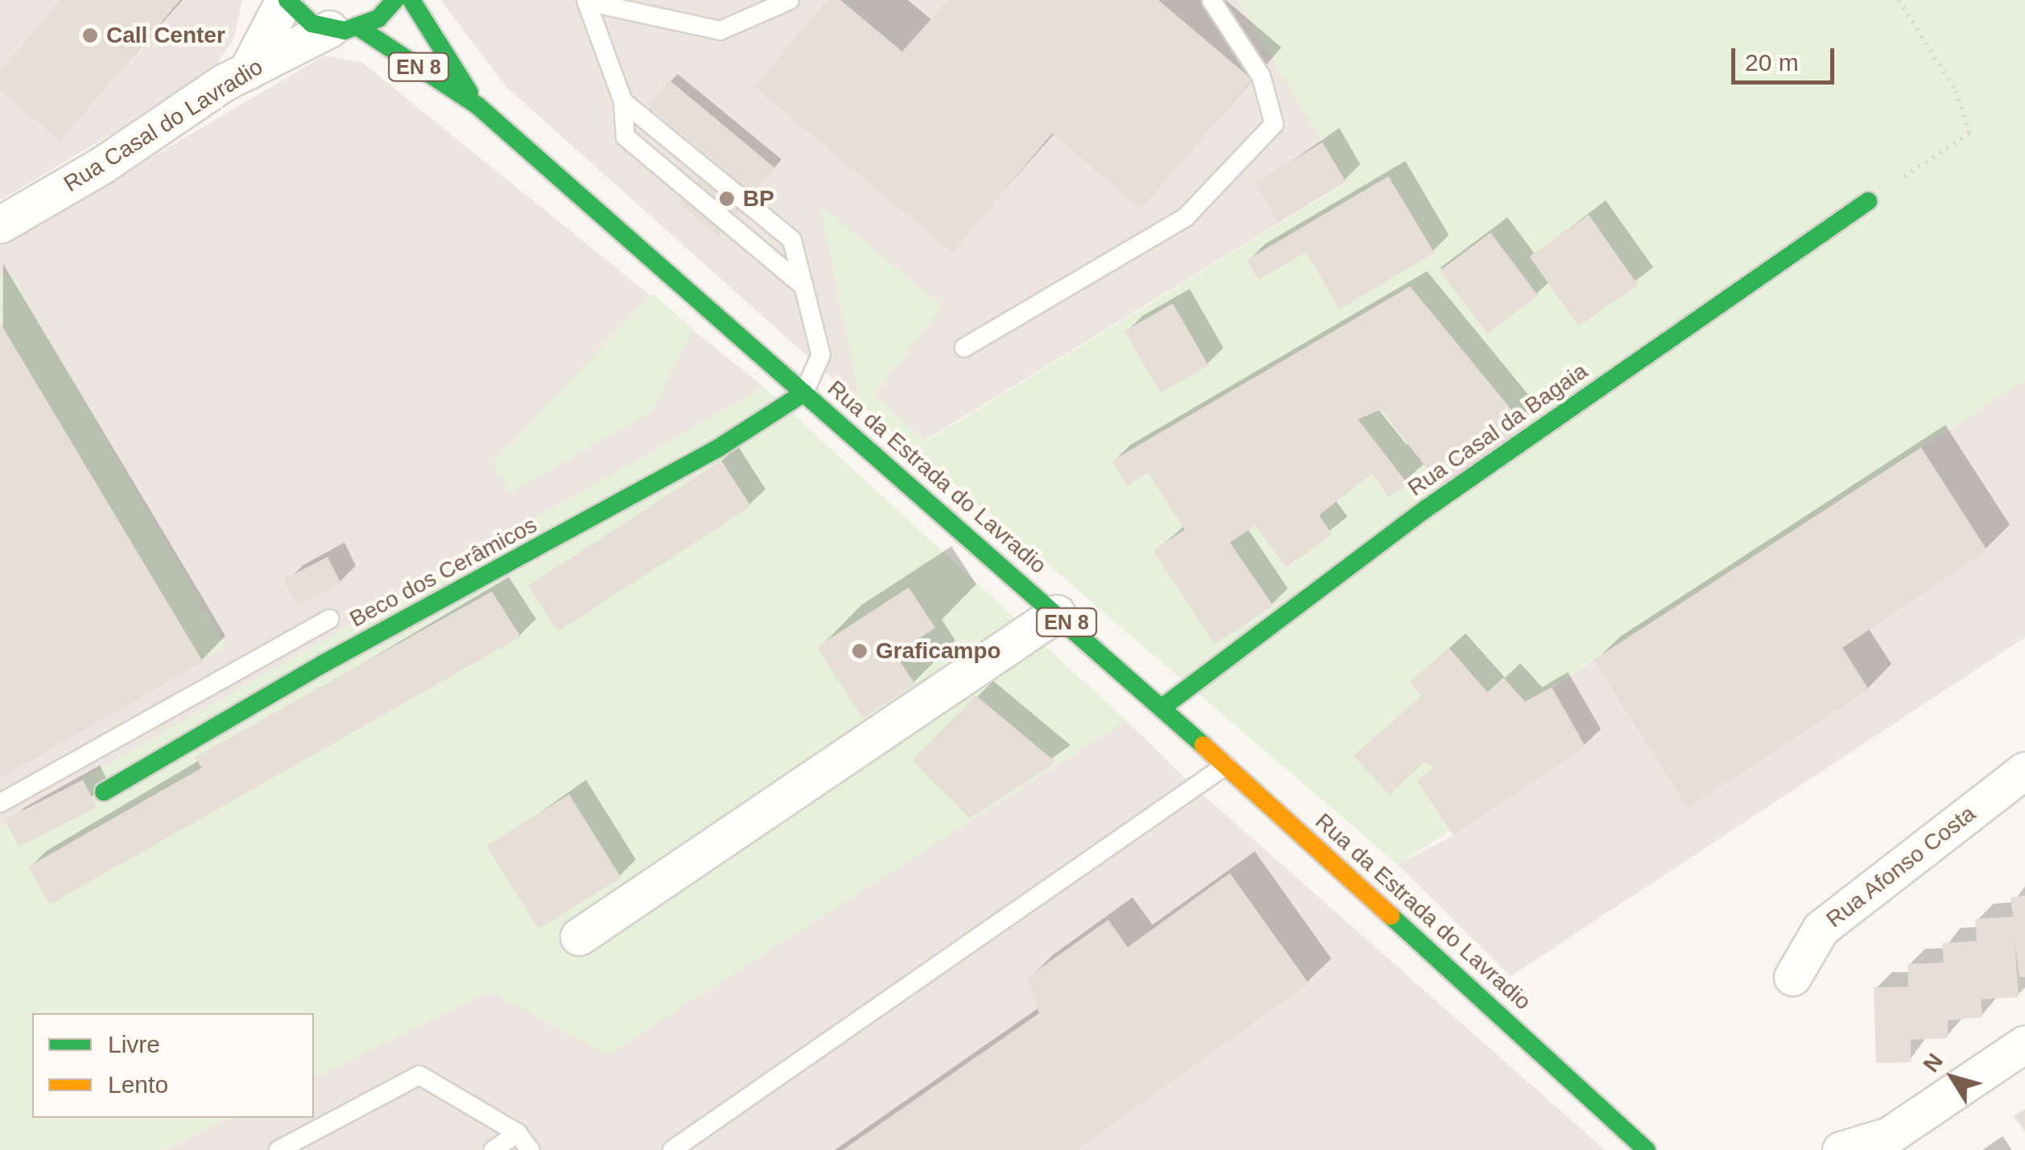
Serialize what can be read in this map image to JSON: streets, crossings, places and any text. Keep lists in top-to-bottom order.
{
  "streets": {
    "main road": [
      "EN 8",
      "Rua Casal da Bagaia",
      "Rua da Estrada do Lavradio",
      "Beco dos Cerâmicos"
    ],
    "street": ["Rua Casal do Lavradio", "Rua Afonso Costa"]
  },
  "crossings": [
    ["EN 8", "Rua Casal do Lavradio"],
    ["EN 8", "Rua da Estrada do Lavradio"],
    ["Rua Casal do Lavradio", "Rua da Estrada do Lavradio"],
    ["Rua Casal da Bagaia", "Rua da Estrada do Lavradio"],
    ["Rua da Estrada do Lavradio", "Beco dos Cerâmicos"]
  ],
  "places": ["Call Center", "BP", "Graficampo"],
  "legend": ["Livre", "Lento"],
  "scale_bar": "20 m",
  "north": "top left"
}
